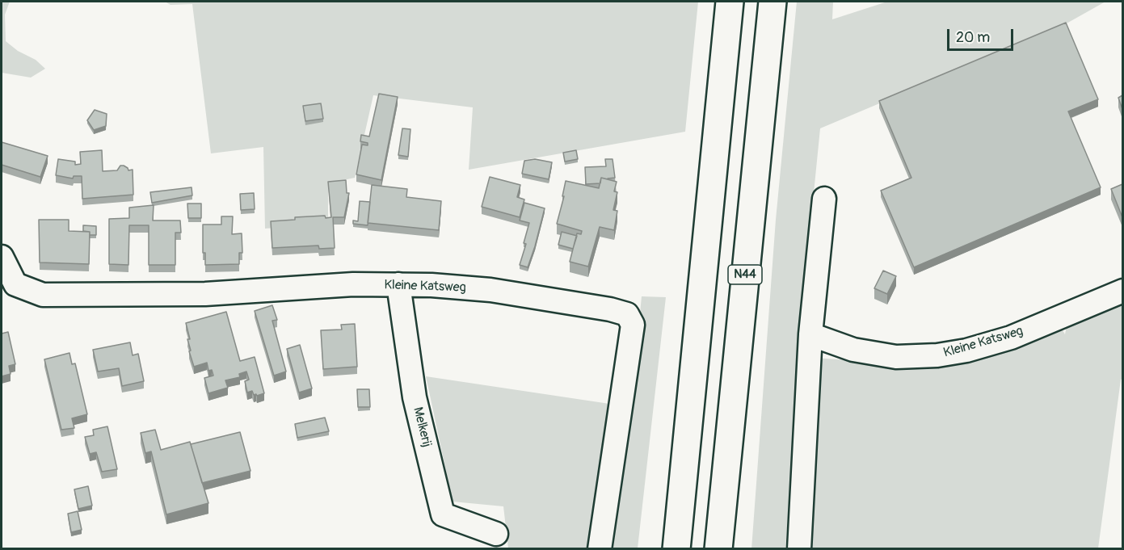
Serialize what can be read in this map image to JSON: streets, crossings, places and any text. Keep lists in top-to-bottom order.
{
  "streets": {
    "highway": ["N44"],
    "street": ["Kleine Katsweg", "Melkerij"]
  },
  "crossings": [
    ["Kleine Katsweg", "Melkerij"]
  ],
  "scale_bar": "20 m"
}
